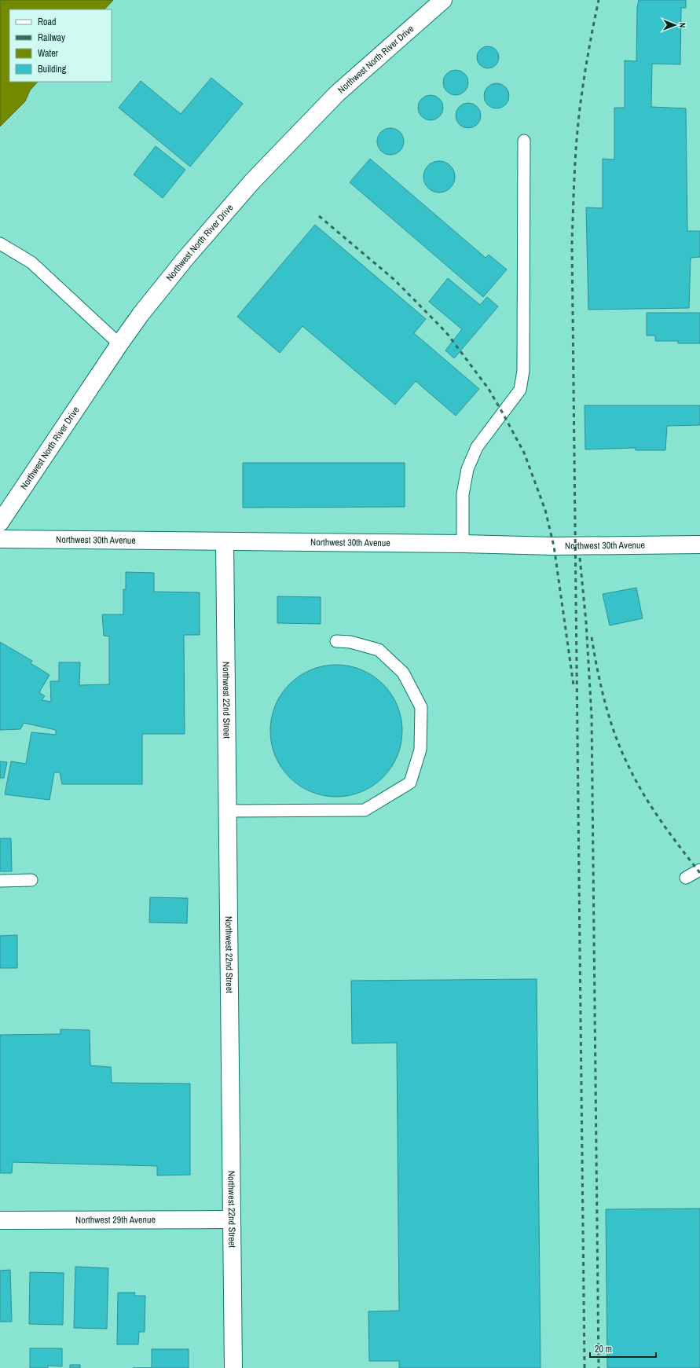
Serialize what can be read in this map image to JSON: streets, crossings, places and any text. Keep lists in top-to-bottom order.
{
  "streets": {
    "street": [
      "Northwest North River Drive",
      "Northwest 30th Avenue",
      "Northwest 22nd Street",
      "Northwest 29th Avenue"
    ]
  },
  "crossings": [
    ["Northwest 30th Avenue", "Northwest 22nd Street"],
    ["Northwest 22nd Street", "Northwest 29th Avenue"]
  ],
  "legend": [
    "Road",
    "Railway",
    "Water",
    "Building"
  ],
  "scale_bar": "20 m",
  "north": "right"
}
